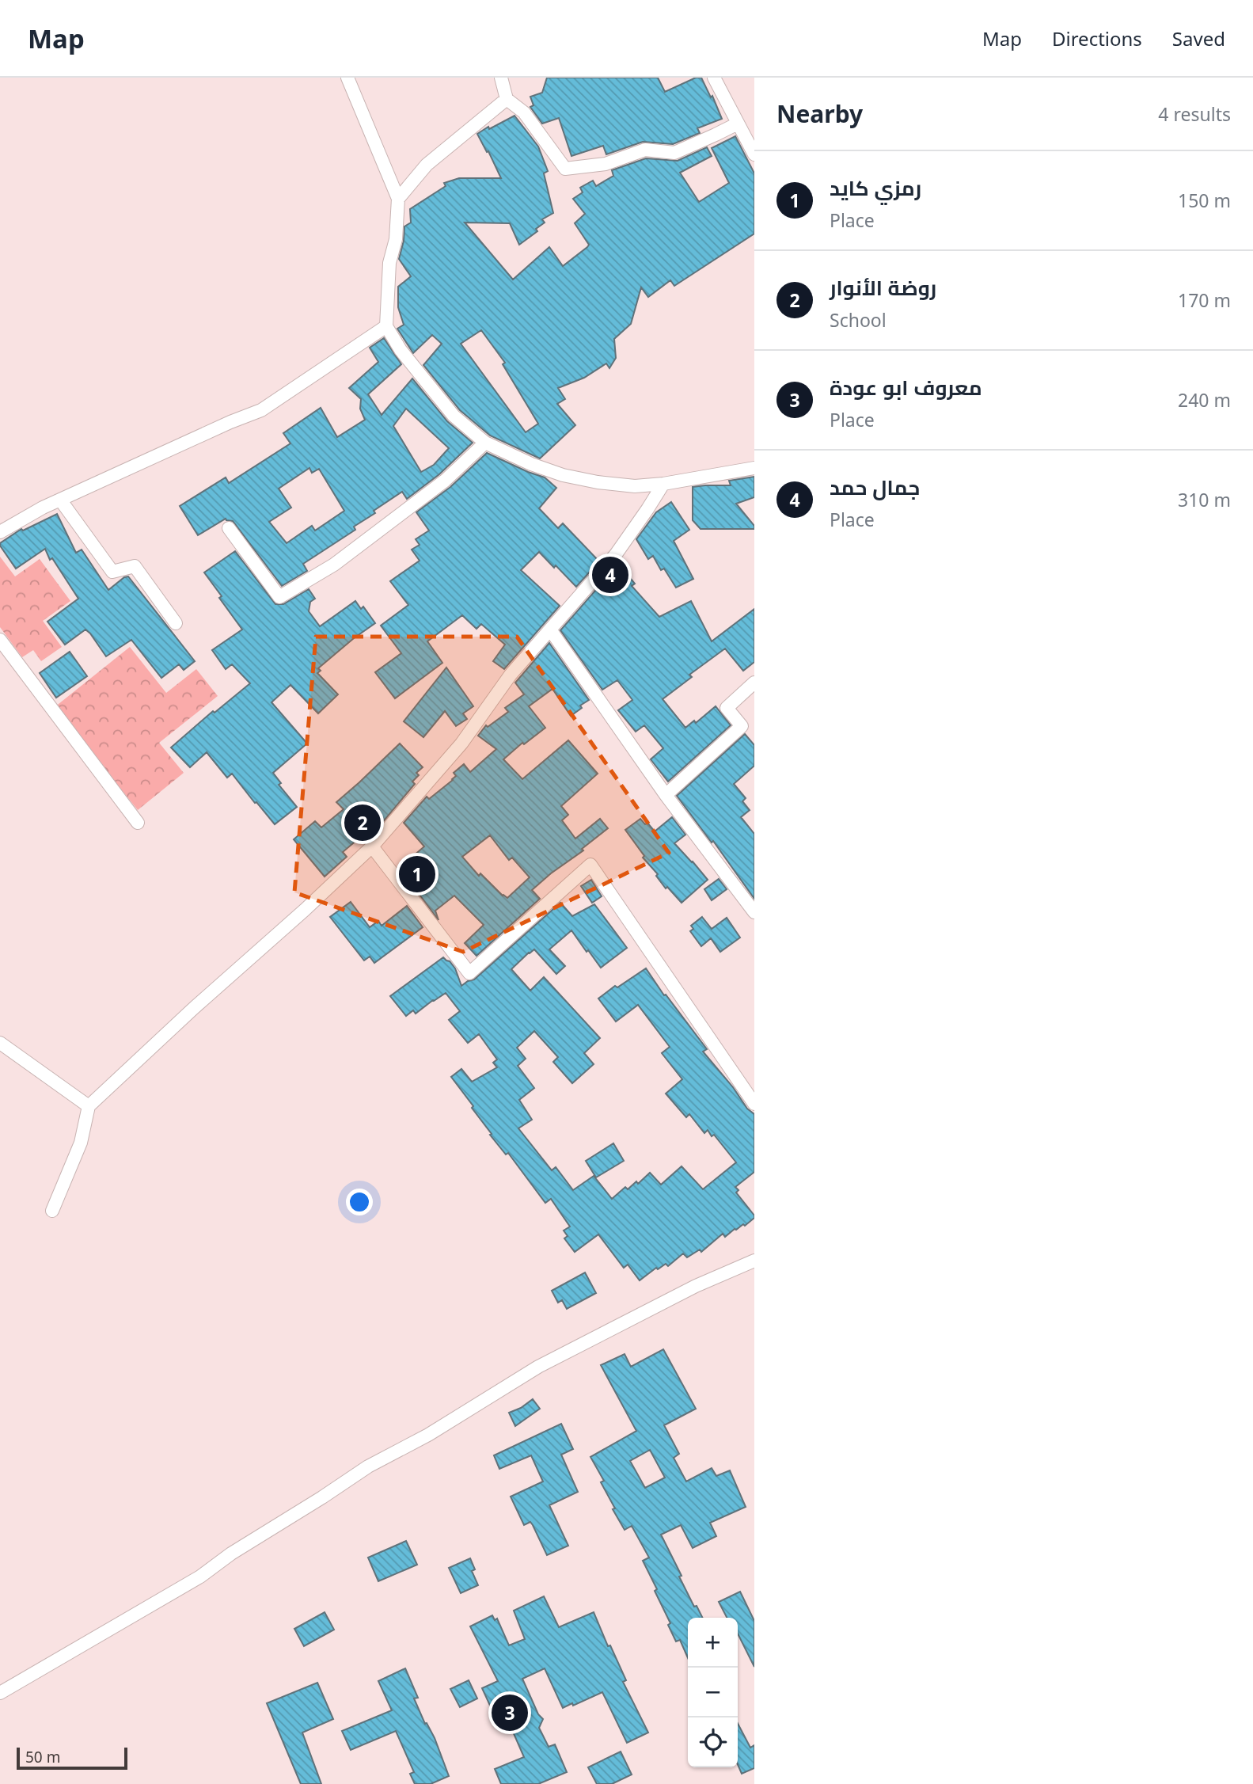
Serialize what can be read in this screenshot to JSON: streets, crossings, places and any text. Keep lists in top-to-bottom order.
{
  "scale_bar": "50 m",
  "page": {
    "header": "Map",
    "nav": ["Map", "Directions", "Saved"],
    "heading": ["Nearby", "4 results"],
    "list": [
      {
        "mark": "1",
        "name": "رمزي كايد",
        "note": "Place",
        "value": "150 m"
      },
      {
        "mark": "2",
        "name": "روضة الأنوار",
        "note": "School",
        "value": "170 m"
      },
      {
        "mark": "3",
        "name": "معروف ابو عودة",
        "note": "Place",
        "value": "240 m"
      },
      {
        "mark": "4",
        "name": "جمال حمد",
        "note": "Place",
        "value": "310 m"
      }
    ],
    "pins": [
      "4",
      "2",
      "1",
      "3"
    ],
    "map_buttons": ["+", "−"],
    "scale": "50 m"
  }
}
